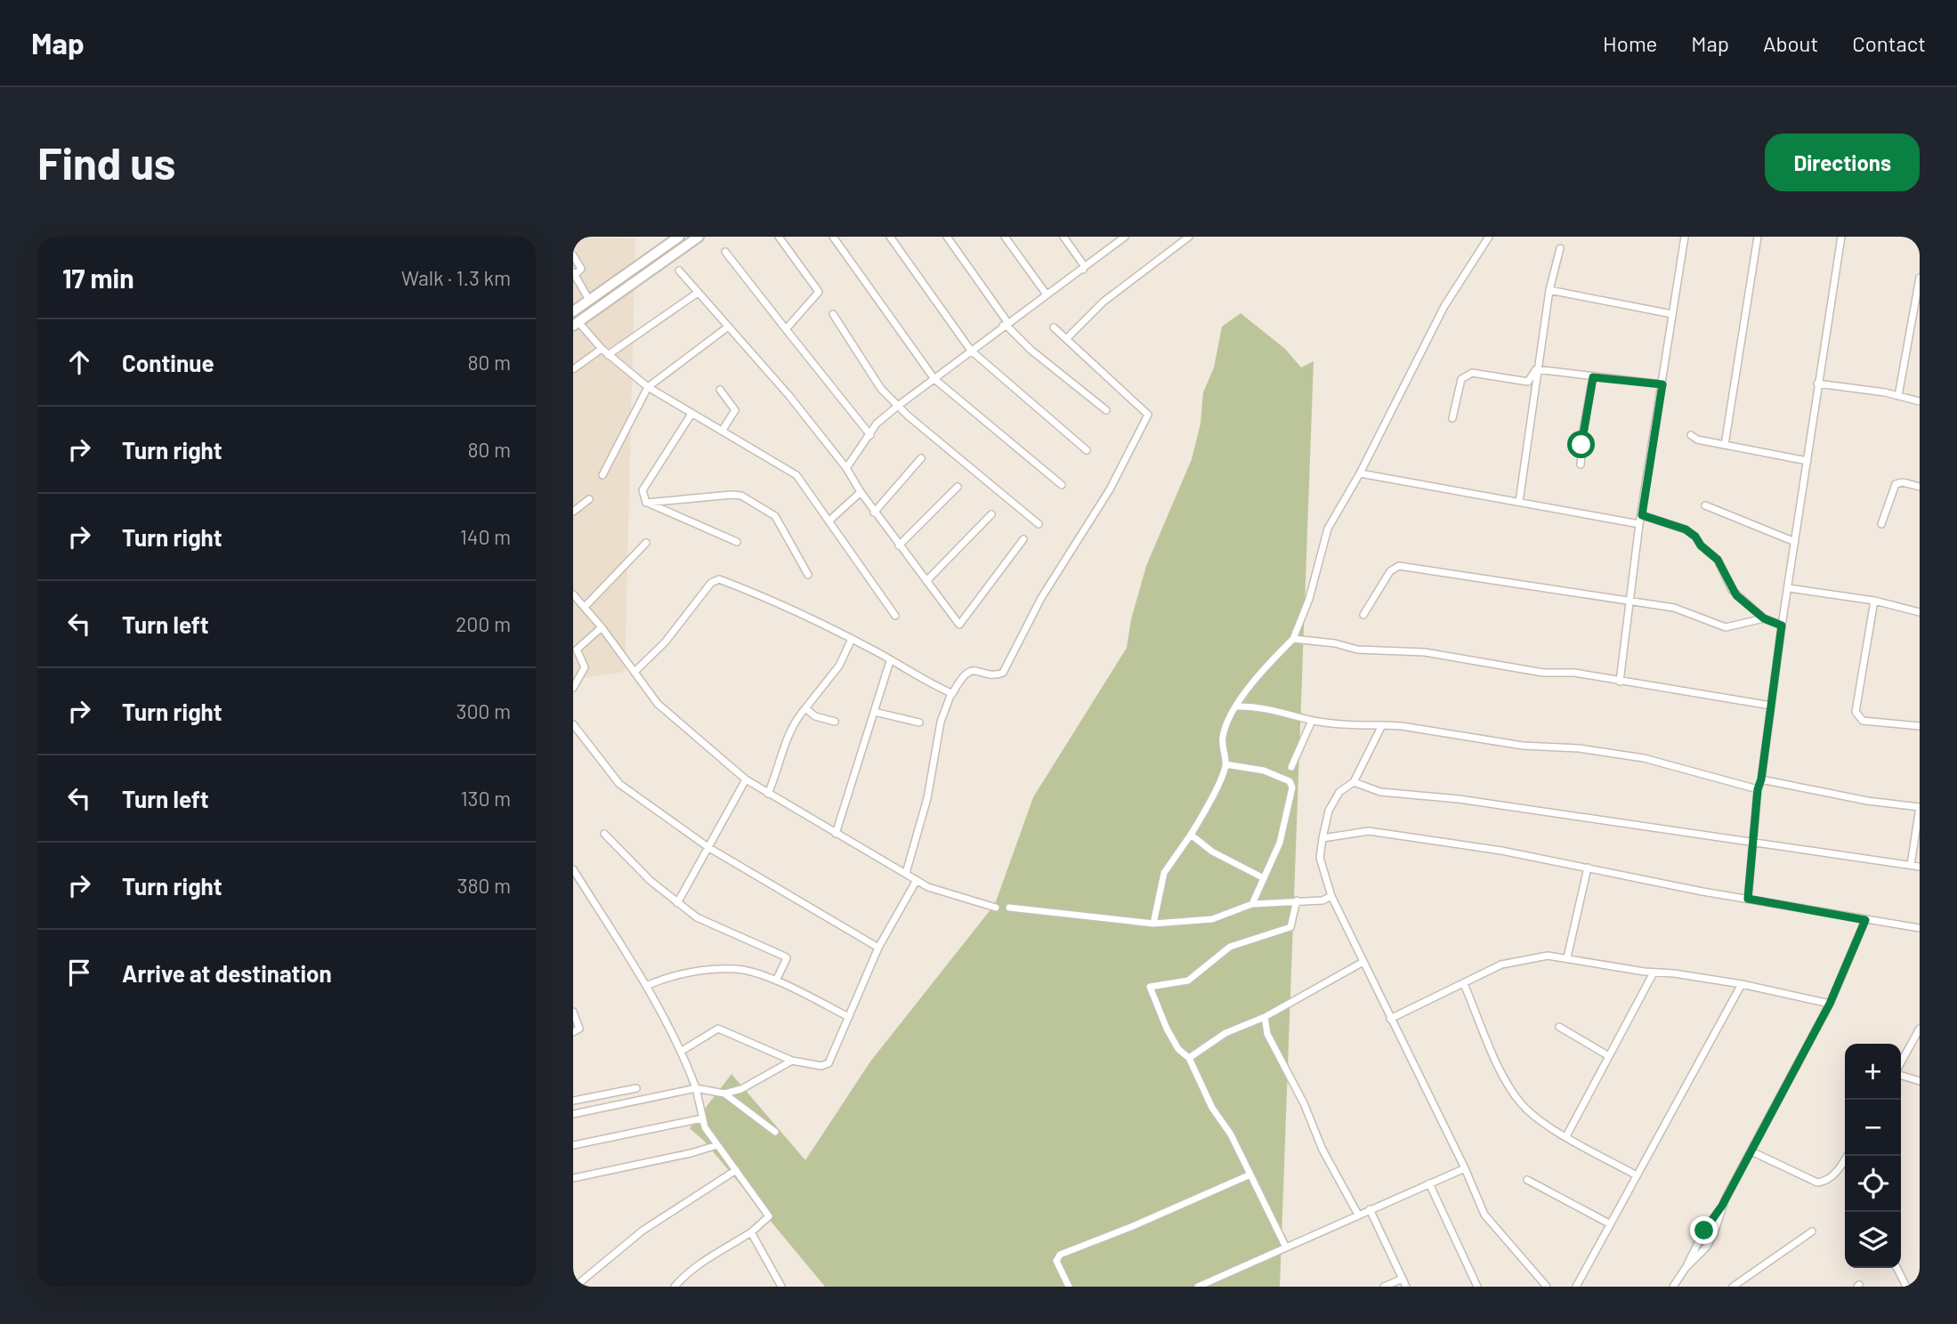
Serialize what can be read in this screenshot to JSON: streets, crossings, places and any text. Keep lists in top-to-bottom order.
{
  "page": {
    "header": "Map",
    "nav": [
      "Home",
      "Map",
      "About",
      "Contact"
    ],
    "buttons": "Directions",
    "title": "Find us",
    "heading": ["17 min", "Walk · 1.3 km"],
    "list": [
      ["Continue", "80 m"],
      ["Turn right", "80 m"],
      ["Turn right", "140 m"],
      ["Turn left", "200 m"],
      ["Turn right", "300 m"],
      ["Turn left", "130 m"],
      ["Turn right", "380 m"],
      "Arrive at destination"
    ],
    "map_buttons": ["+", "−"]
  }
}
